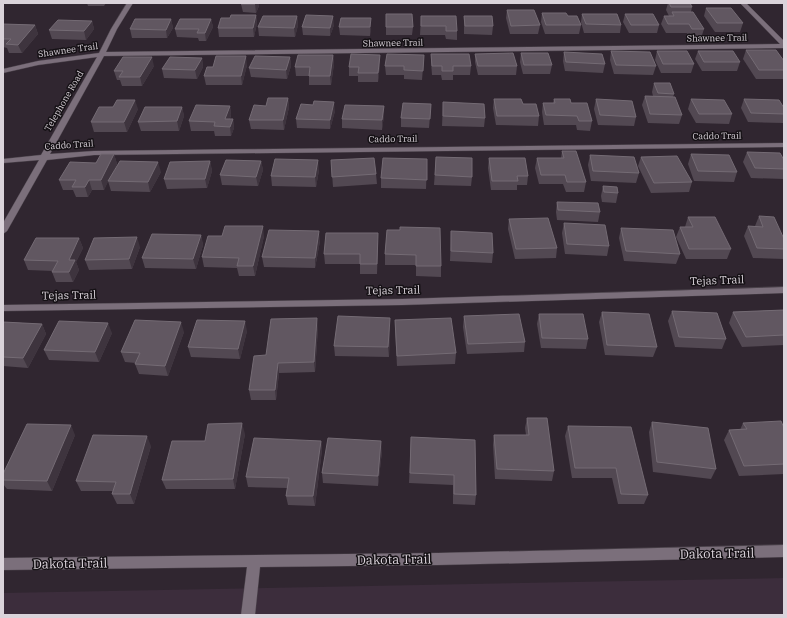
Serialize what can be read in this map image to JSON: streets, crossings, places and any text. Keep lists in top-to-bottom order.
{
  "streets": {
    "street": [
      "Shawnee Trail",
      "Telephone Road",
      "Caddo Trail",
      "Tejas Trail",
      "Dakota Trail"
    ]
  },
  "crossings": [
    ["Shawnee Trail", "Telephone Road"],
    ["Telephone Road", "Caddo Trail"]
  ]
}
